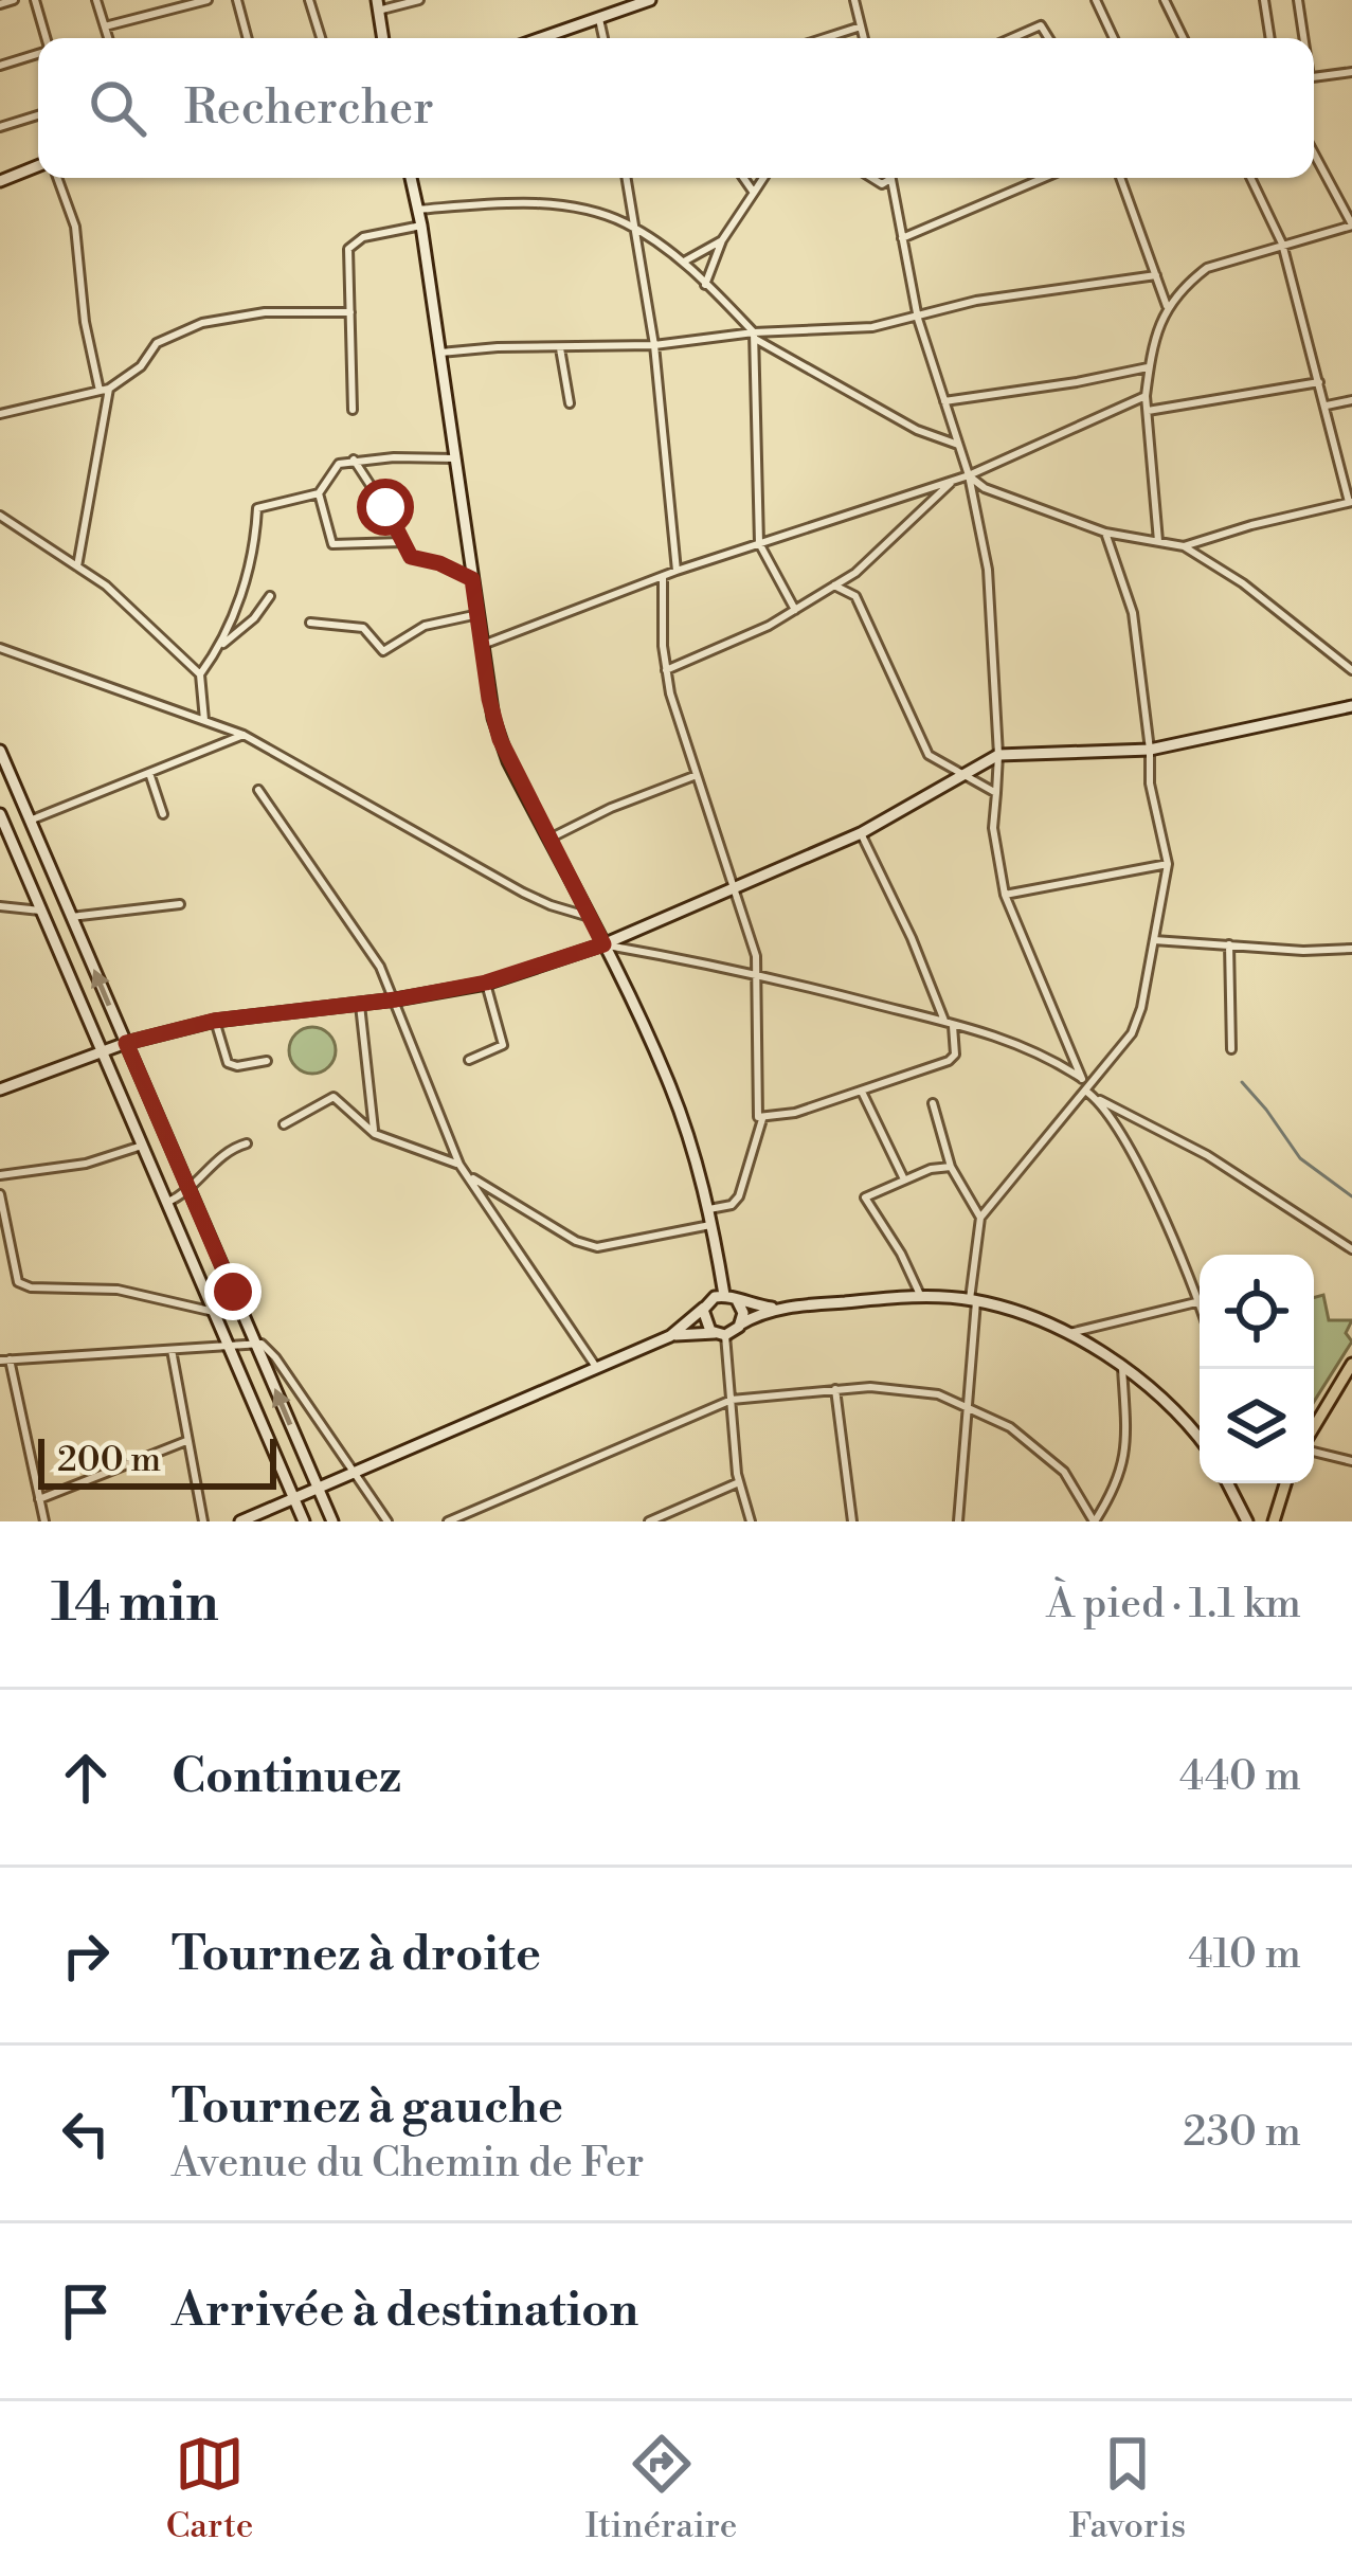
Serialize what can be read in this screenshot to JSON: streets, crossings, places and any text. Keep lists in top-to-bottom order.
{
  "scale_bar": "200 m",
  "page": {
    "search": "Rechercher",
    "scale": "200 m",
    "heading": ["14 min", "À pied · 1.1 km"],
    "list": [
      ["Continuez", "440 m"],
      ["Tournez à droite", "410 m"],
      ["Tournez à gauche", "Avenue du Chemin de Fer", "230 m"],
      "Arrivée à destination"
    ],
    "nav": ["Carte", "Itinéraire", "Favoris"]
  }
}
